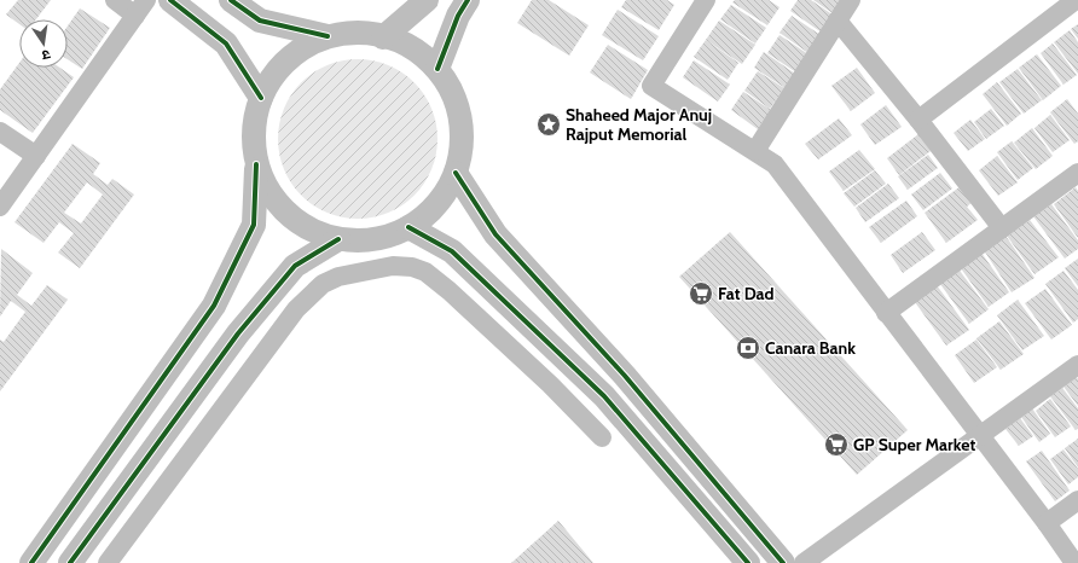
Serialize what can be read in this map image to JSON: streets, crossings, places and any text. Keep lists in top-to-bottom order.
{
  "places": {
    "place": ["Shaheed Major Anuj Rajput Memorial"],
    "supermarket": ["Fat Dad", "GP Super Market"],
    "bank": ["Canara Bank"]
  },
  "north": "bottom"
}
